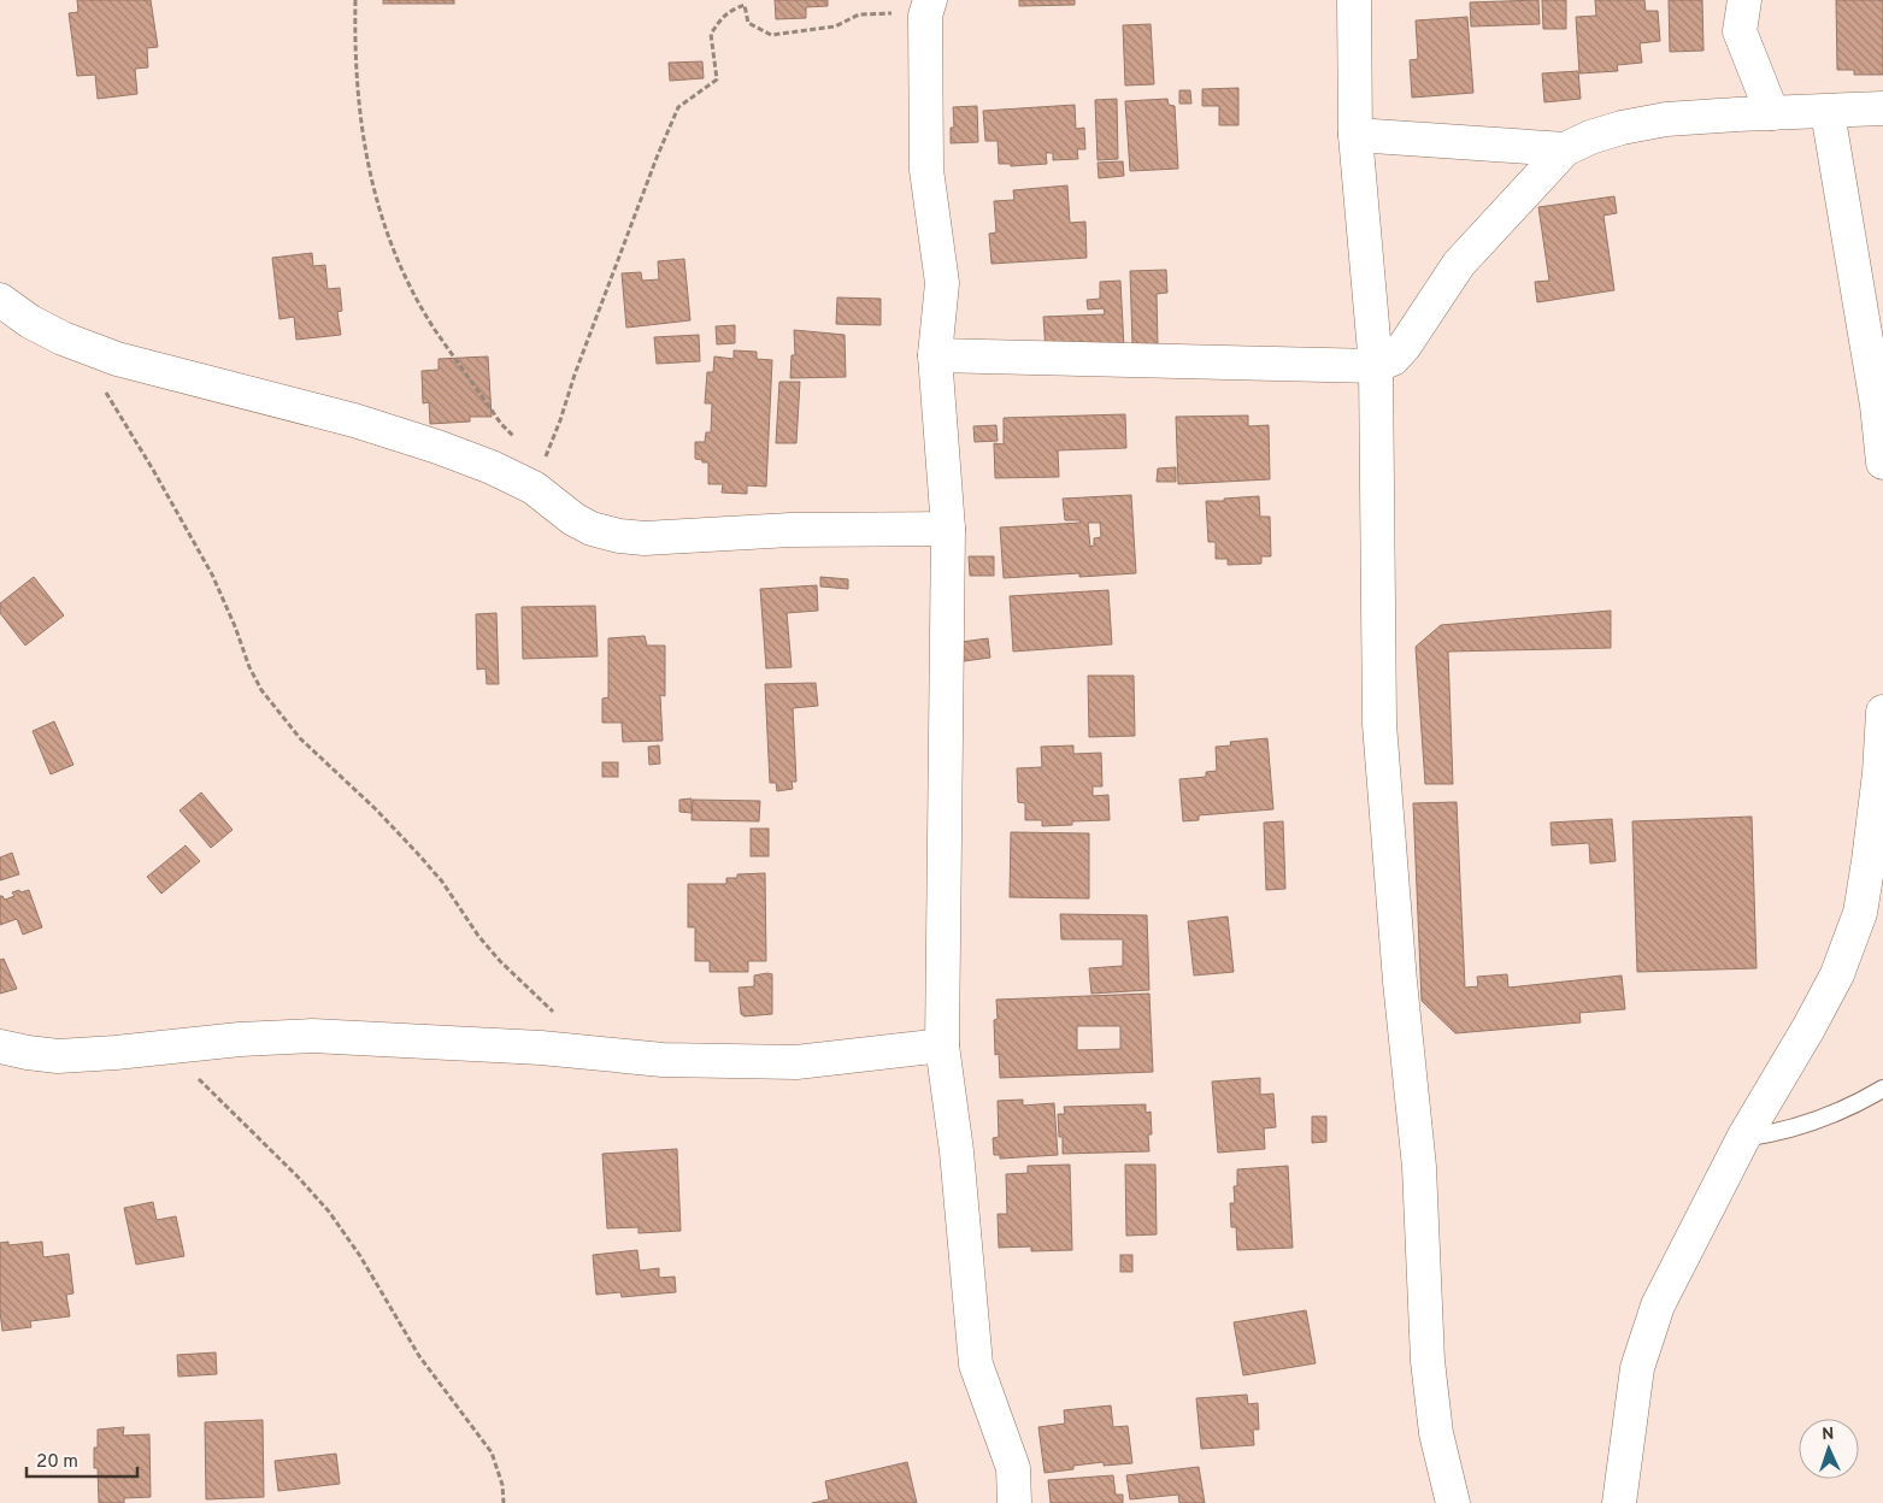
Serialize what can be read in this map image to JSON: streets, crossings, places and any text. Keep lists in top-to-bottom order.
{
  "scale_bar": "20 m",
  "north": "top"
}
